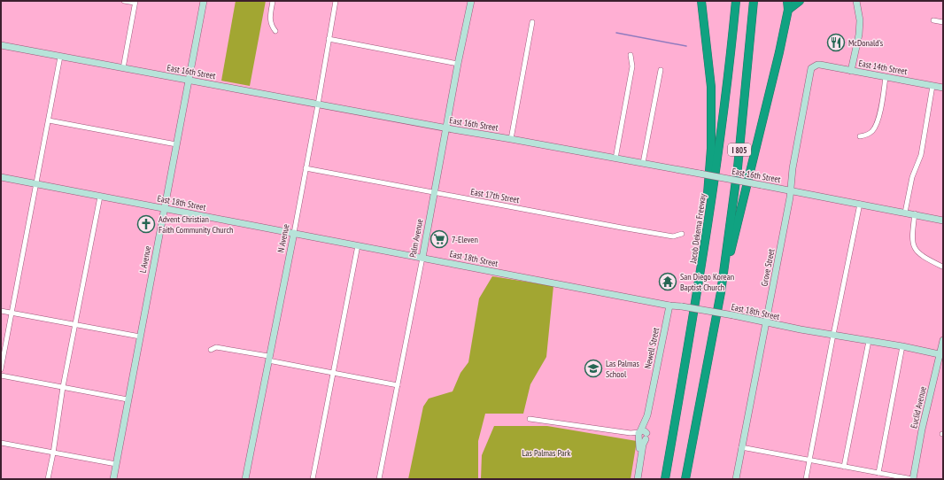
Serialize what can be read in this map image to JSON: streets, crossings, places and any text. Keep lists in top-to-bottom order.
{
  "streets": {
    "highway": ["I 805", "Jacob Dekema Freeway"],
    "street": [
      "East 14th Street",
      "East 16th Street",
      "East 17th Street",
      "East 18th Street",
      "N Avenue",
      "Palm Avenue",
      "L Avenue",
      "Grove Street",
      "Newell Street",
      "Euclid Avenue"
    ]
  },
  "crossings": [
    ["East 14th Street", "Grove Street"],
    ["East 16th Street", "N Avenue"],
    ["East 16th Street", "Palm Avenue"],
    ["East 16th Street", "L Avenue"],
    ["East 16th Street", "Grove Street"],
    ["East 17th Street", "N Avenue"],
    ["East 17th Street", "Palm Avenue"],
    ["East 18th Street", "N Avenue"],
    ["East 18th Street", "Palm Avenue"],
    ["East 18th Street", "L Avenue"],
    ["East 18th Street", "Grove Street"],
    ["East 18th Street", "Newell Street"],
    ["East 18th Street", "Euclid Avenue"]
  ],
  "parks": ["Las Palmas Park"],
  "places": {
    "restaurant": ["McDonald's"],
    "church": ["Advent Christian Faith Community Church"],
    "supermarket": ["7-Eleven"],
    "temple": ["San Diego Korean Baptist Church"],
    "school or university": ["Las Palmas School"]
  }
}
